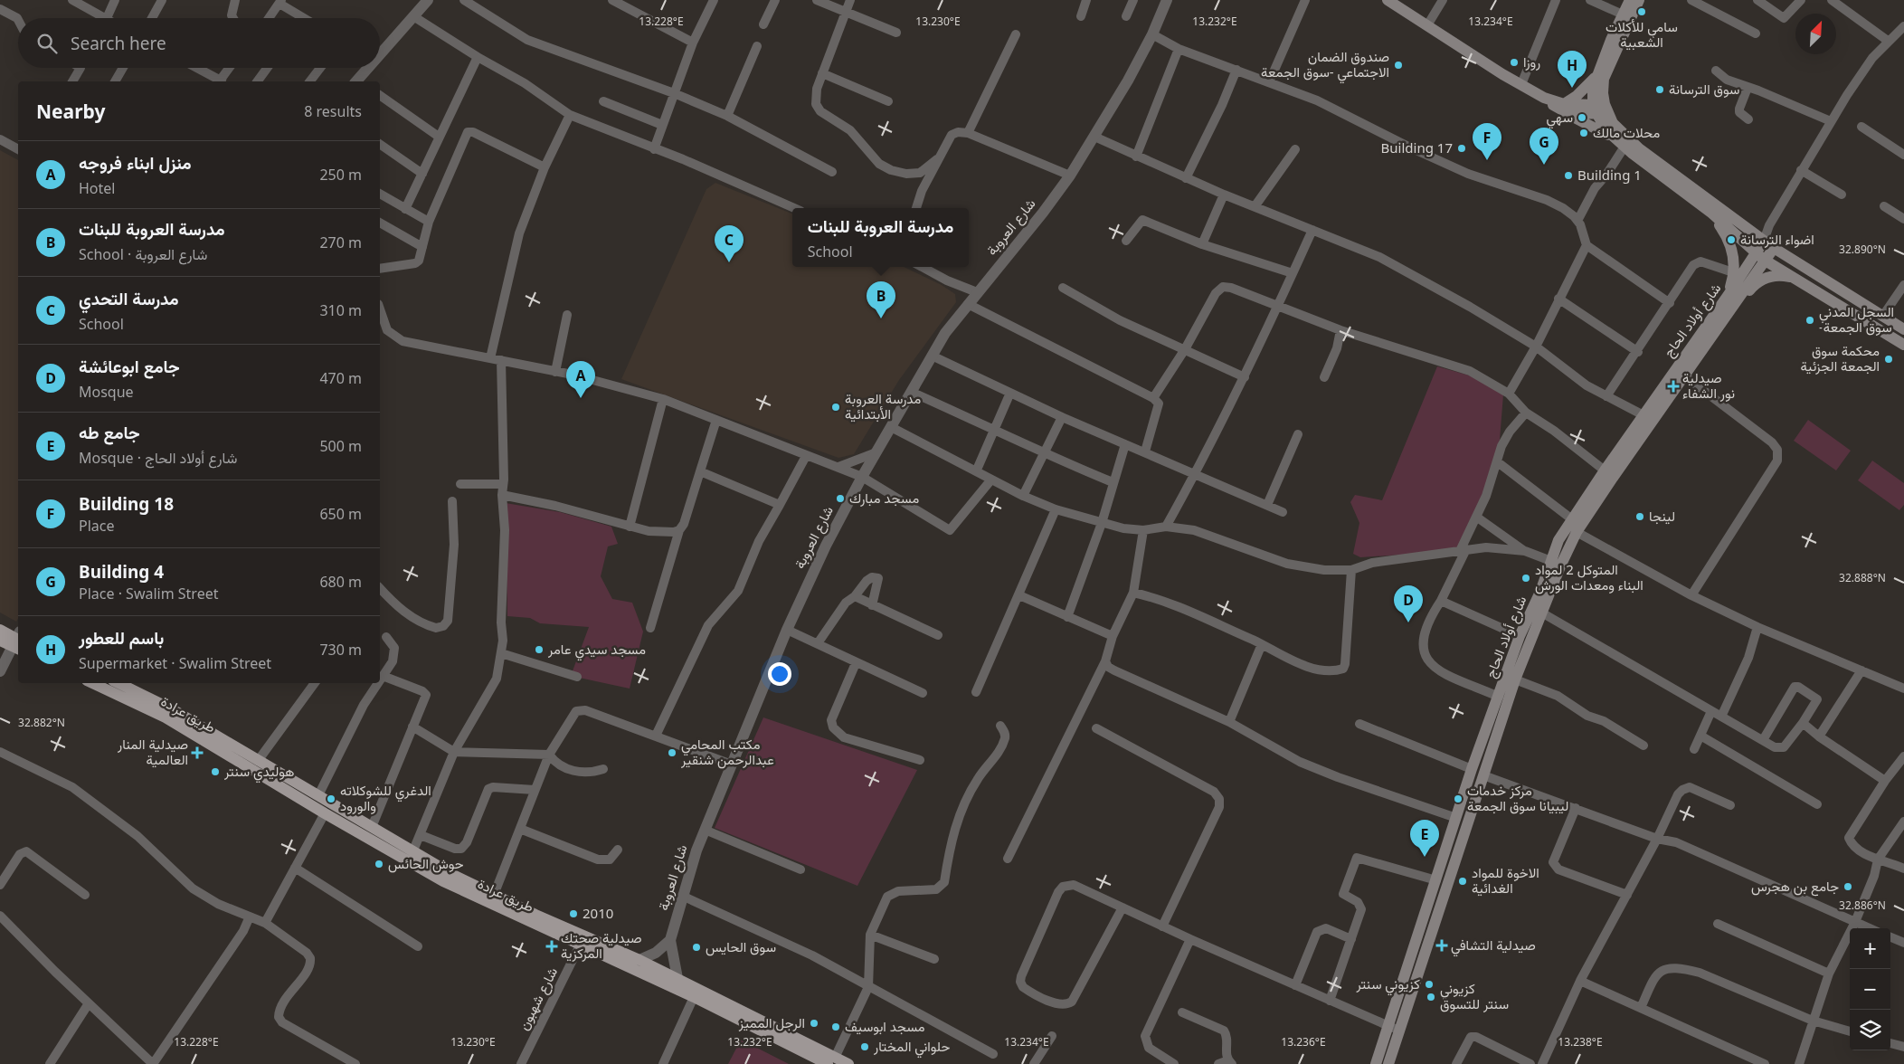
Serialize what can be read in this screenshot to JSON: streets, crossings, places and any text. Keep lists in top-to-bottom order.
{
  "streets": {
    "main road": ["شارع أولاد الحاج", "طريق عرادة"],
    "street": ["شارع العروبة", "شارع شهبون"]
  },
  "crossings": [
    ["شارع العروبة", "طريق عرادة"],
    ["طريق عرادة", "شارع شهبون"]
  ],
  "places": {
    "other": [
      "سامي للأكلات الشعبية",
      "روزا",
      "صندوق الضمان الاجتماعي -سوق الجمعة",
      "سوق الترسانة",
      "سهي",
      "محلات مالك",
      "Building 17",
      "Building 1",
      "اضواء الترسانة",
      "السجل المدني -سوق الجمعة",
      "محكمة سوق الجمعة الجزئية",
      "مدرسة العروبة الأبتدائية",
      "مسجد مبارك",
      "لينجا",
      "المتوكل 2 لمواد البناء ومعدات الورش",
      "مسجد سيدي عامر",
      "مكتب المحامي عبدالرحمن شنقير",
      "هوليدي سنتر",
      "الدغري للشوكلاته والورود",
      "مركز خدمات ليبيانا سوق الجمعة",
      "حوش الحائس",
      "الاخوة للمواد الغدائية",
      "جامع بن هجرس",
      "2010",
      "سوق الحايس",
      "كزيوني سنتر",
      "كزيوني سنتر للتسوق",
      "الرجل المميز",
      "مسجد ابوسيف",
      "حلواني المختار"
    ],
    "health": [
      "صيدلية نور الشفاء",
      "صيدلية المنار العالمية",
      "صيدلية التشافي",
      "صيدلية صحتك المركزية"
    ]
  },
  "north": "top right",
  "page": {
    "search": "Search here",
    "pins": [
      "H",
      "F",
      "G",
      "C",
      "B",
      "A",
      "D",
      "E"
    ],
    "heading": ["Nearby", "8 results"],
    "list": [
      {
        "mark": "A",
        "name": "منزل ابناء فروجه",
        "note": "Hotel",
        "value": "250 m"
      },
      {
        "mark": "B",
        "name": "مدرسة العروبة للبنات",
        "note": "School · شارع العروبة",
        "value": "270 m"
      },
      {
        "mark": "C",
        "name": "مدرسة التحدي",
        "note": "School",
        "value": "310 m"
      },
      {
        "mark": "D",
        "name": "جامع ابوعائشة",
        "note": "Mosque",
        "value": "470 m"
      },
      {
        "mark": "E",
        "name": "جامع طه",
        "note": "Mosque · شارع أولاد الحاج",
        "value": "500 m"
      },
      {
        "mark": "F",
        "name": "Building 18",
        "note": "Place",
        "value": "650 m"
      },
      {
        "mark": "G",
        "name": "Building 4",
        "note": "Place · Swalim Street",
        "value": "680 m"
      },
      {
        "mark": "H",
        "name": "باسم للعطور",
        "note": "Supermarket · Swalim Street",
        "value": "730 m"
      }
    ],
    "popup": ["مدرسة العروبة للبنات", "School"],
    "map_buttons": ["+", "−"]
  },
  "coordinates": [
    "13.228°E",
    "13.230°E",
    "13.232°E",
    "13.234°E",
    "32.890°N",
    "32.888°N",
    "32.882°N",
    "32.886°N",
    "13.236°E",
    "13.238°E"
  ]
}
